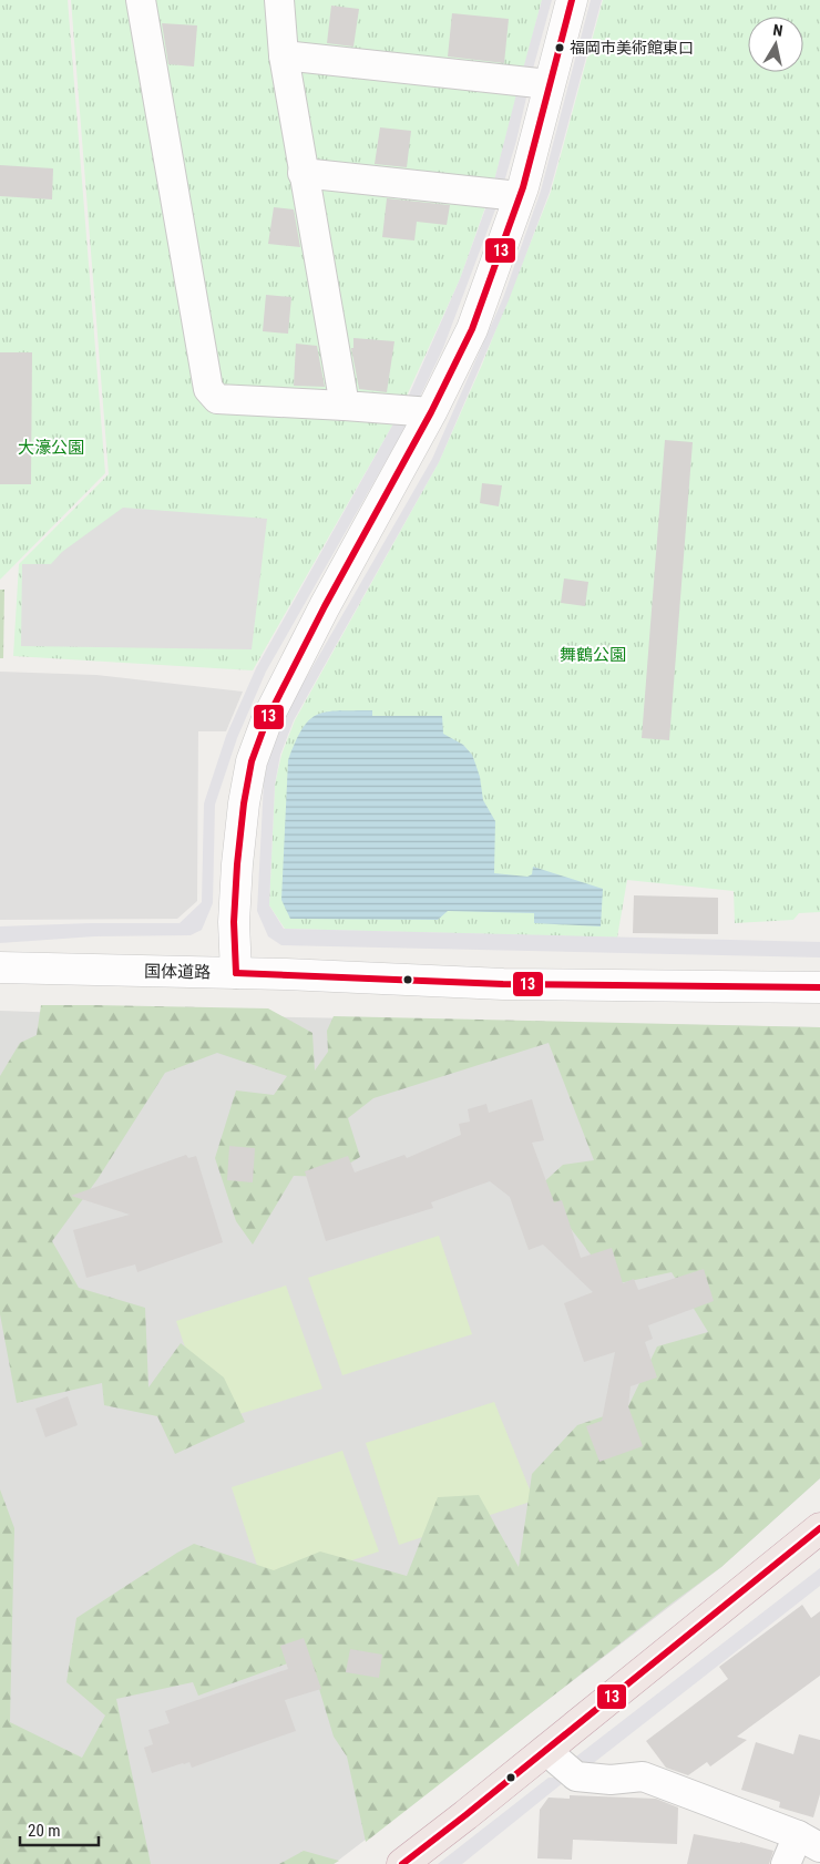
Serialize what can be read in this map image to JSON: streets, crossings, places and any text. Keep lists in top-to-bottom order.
{
  "streets": {
    "street": ["国体道路"]
  },
  "parks": ["大濠公園", "舞鶴公園"],
  "places": ["福岡市美術館東口"],
  "lines": ["transit line 13"],
  "scale_bar": "20 m",
  "north": "top"
}
